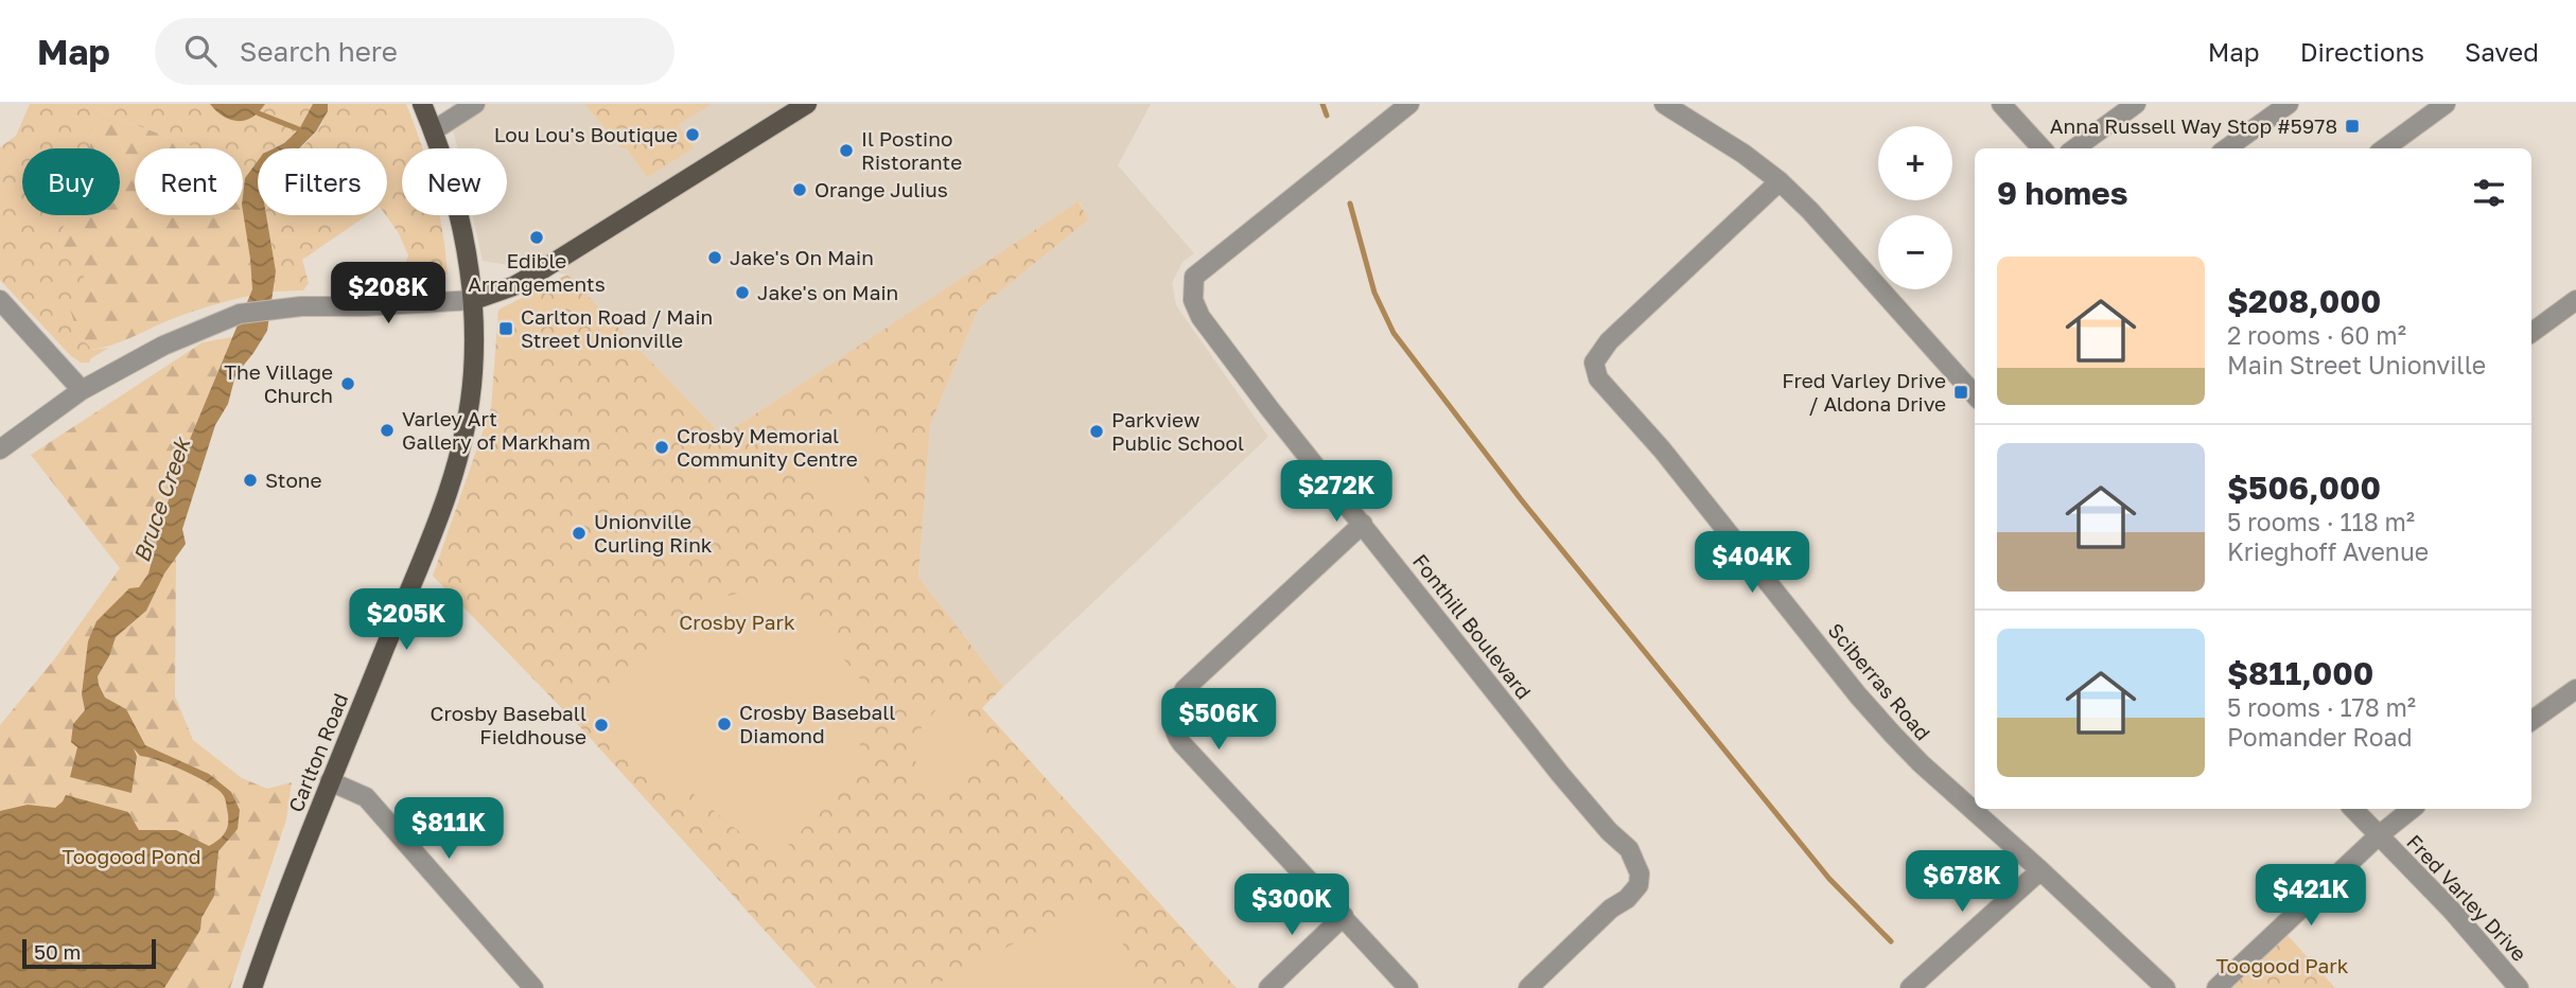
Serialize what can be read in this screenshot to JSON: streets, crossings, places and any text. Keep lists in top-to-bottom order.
{
  "streets": {
    "main road": ["Carlton Road"],
    "street": ["Fonthill Boulevard", "Sciberras Road", "Fred Varley Drive"]
  },
  "water": ["Bruce Creek"],
  "parks": ["Crosby Park", "Toogood Pond", "Toogood Park"],
  "places": {
    "transit": ["Anna Russell Way Stop #5978", "Carlton Road / Main Street Unionville", "Fred Varley Drive / Aldona Drive"],
    "other": [
      "Lou Lou's Boutique",
      "Il Postino Ristorante",
      "Orange Julius",
      "Edible Arrangements",
      "Jake's On Main",
      "Jake's on Main",
      "The Village Church",
      "Varley Art Gallery of Markham",
      "Parkview Public School",
      "Crosby Memorial Community Centre",
      "Stone",
      "Unionville Curling Rink",
      "Crosby Baseball Diamond",
      "Crosby Baseball Fieldhouse"
    ]
  },
  "scale_bar": "50 m",
  "page": {
    "header": "Map",
    "search": "Search here",
    "nav": ["Map", "Directions", "Saved"],
    "map_buttons": ["+", "−"],
    "chip": [
      "Buy",
      "Rent",
      "Filters",
      "New"
    ],
    "heading": "9 homes",
    "list": [
      {
        "name": "$208,000",
        "note": "2 rooms · 60 m² · Main Street Unionville"
      },
      {
        "name": "$506,000",
        "note": "5 rooms · 118 m² · Krieghoff Avenue"
      },
      {
        "name": "$811,000",
        "note": "5 rooms · 178 m² · Pomander Road"
      }
    ],
    "price": [
      "$208K",
      "$272K",
      "$404K",
      "$205K",
      "$506K",
      "$811K",
      "$678K",
      "$421K",
      "$300K"
    ],
    "scale": "50 m"
  }
}
